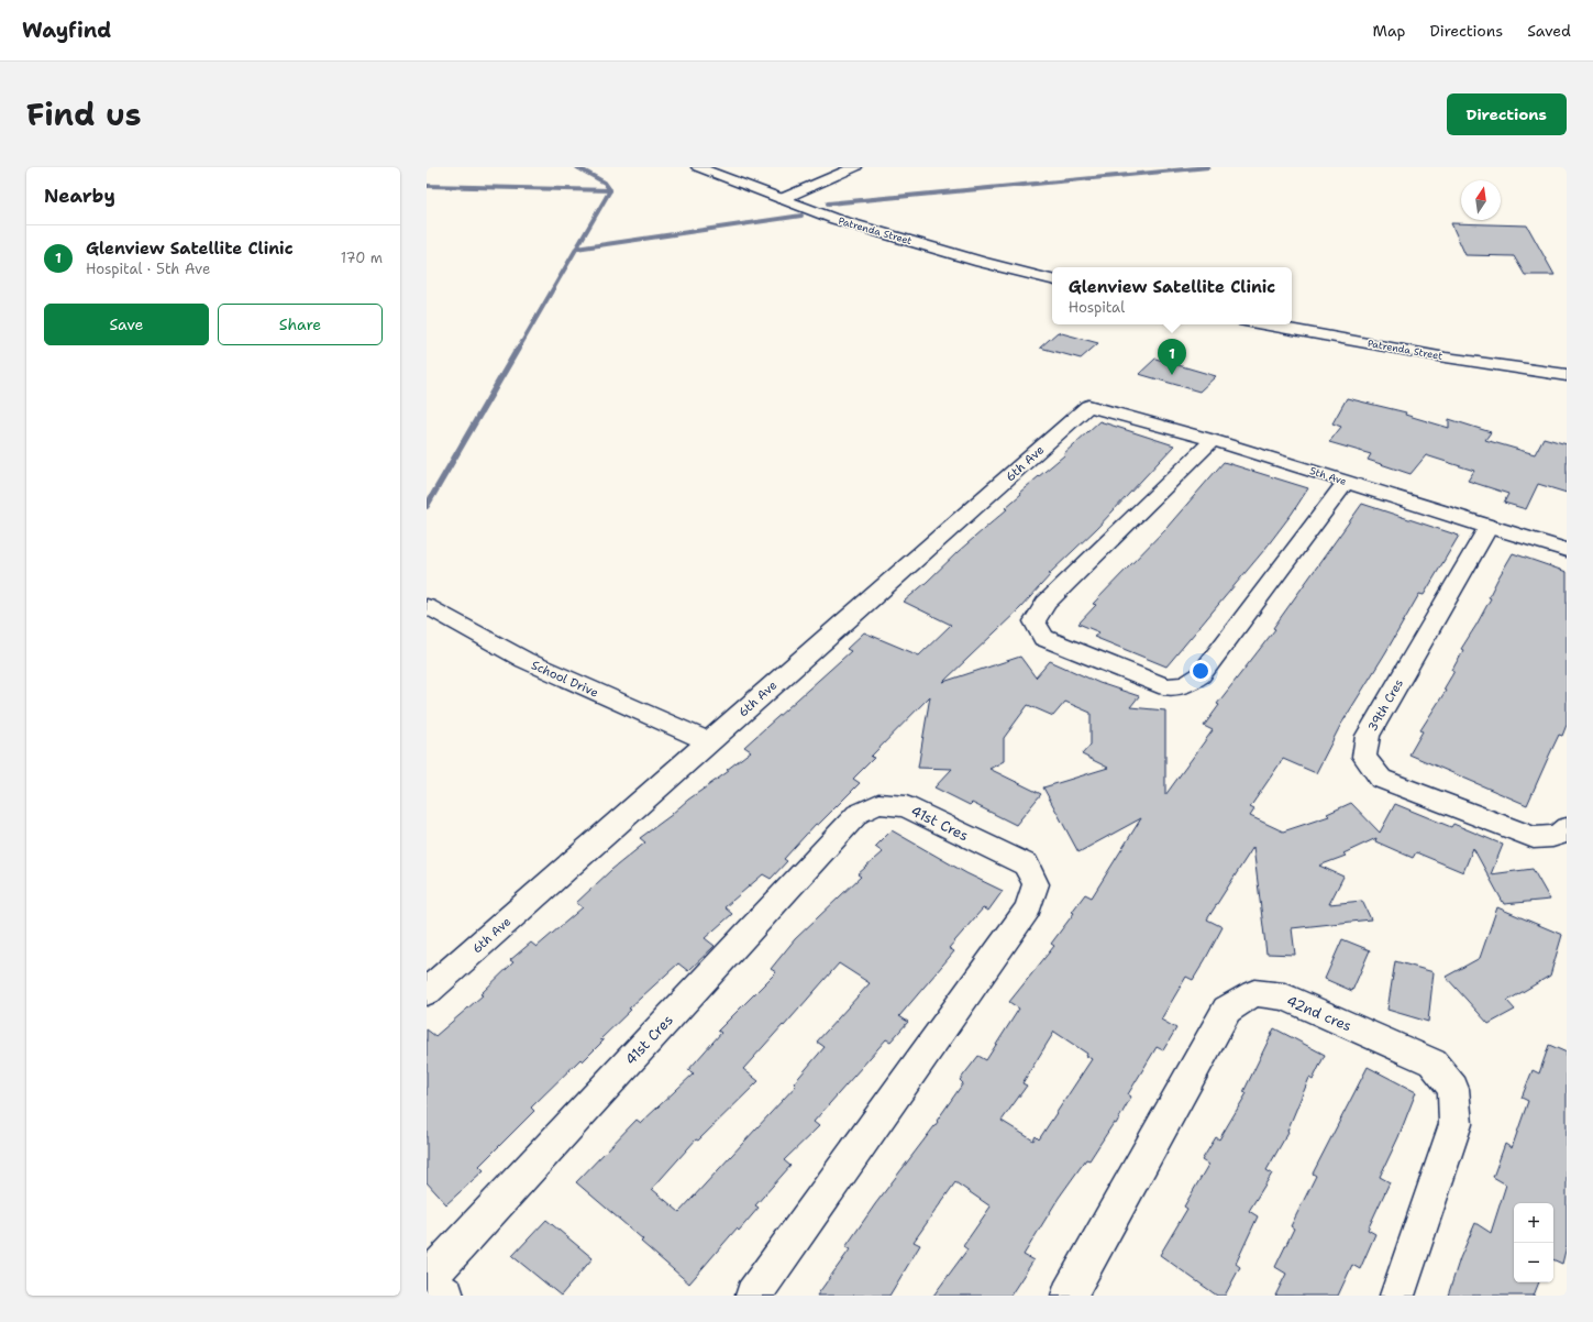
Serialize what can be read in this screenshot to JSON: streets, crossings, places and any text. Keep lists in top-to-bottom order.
{
  "streets": {
    "street": [
      "Patrenda Street",
      "6th Ave",
      "5th Ave",
      "School Drive",
      "39th Cres",
      "41st Cres",
      "42nd cres"
    ]
  },
  "crossings": [
    ["6th Ave", "5th Ave"],
    ["6th Ave", "School Drive"],
    ["5th Ave", "39th Cres"]
  ],
  "north": "top",
  "page": {
    "header": "Wayfind",
    "nav": ["Map", "Directions", "Saved"],
    "title": "Find us",
    "buttons": [
      "Directions",
      ["Save", "Share"]
    ],
    "heading": "Nearby",
    "list": [
      {
        "mark": "1",
        "name": "Glenview Satellite Clinic",
        "note": "Hospital · 5th Ave",
        "value": "170 m"
      }
    ],
    "popup": ["Glenview Satellite Clinic", "Hospital"],
    "pins": "1",
    "map_buttons": ["+", "−"]
  }
}
